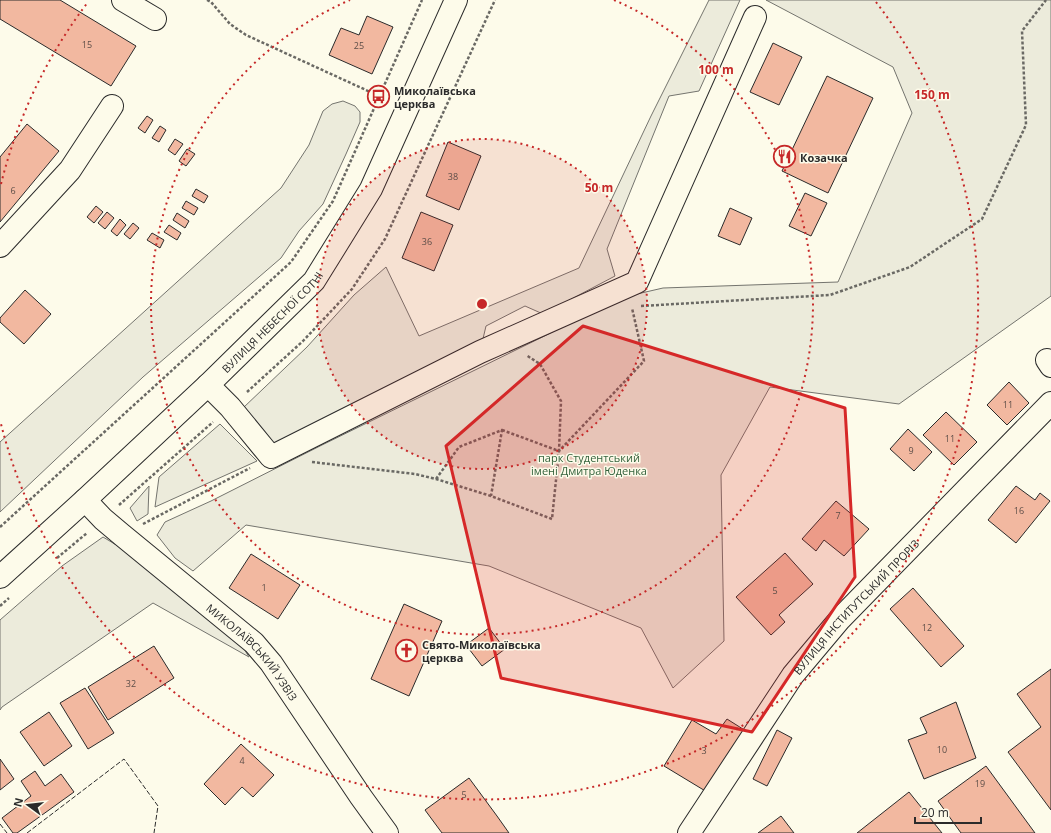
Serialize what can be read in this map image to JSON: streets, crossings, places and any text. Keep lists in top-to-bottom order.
{
  "streets": {
    "street": ["ВУЛИЦЯ НЕБЕСНОЇ СОТНІ", "ВУЛИЦЯ ІНСТИТУТСЬКИЙ ПРОРІЗ", "МИКОЛАЇВСЬКИЙ УЗВІЗ"]
  },
  "crossings": [
    ["ВУЛИЦЯ НЕБЕСНОЇ СОТНІ", "МИКОЛАЇВСЬКИЙ УЗВІЗ"]
  ],
  "parks": ["парк Студентський імені Дмитра Юденка"],
  "places": {
    "bus stop": ["Миколаївська церква"],
    "restaurant": ["Козачка"],
    "church": ["Свято-Миколаївська церква"]
  },
  "house_numbers": [
    "15",
    "25",
    "38",
    "6",
    "36",
    "11",
    "11",
    "9",
    "16",
    "7",
    "1",
    "5",
    "12",
    "32",
    "10",
    "3",
    "4",
    "19",
    "5"
  ],
  "scale_bar": "20 m",
  "north": "left",
  "rings": ["100 m", "150 m", "50 m"]
}
